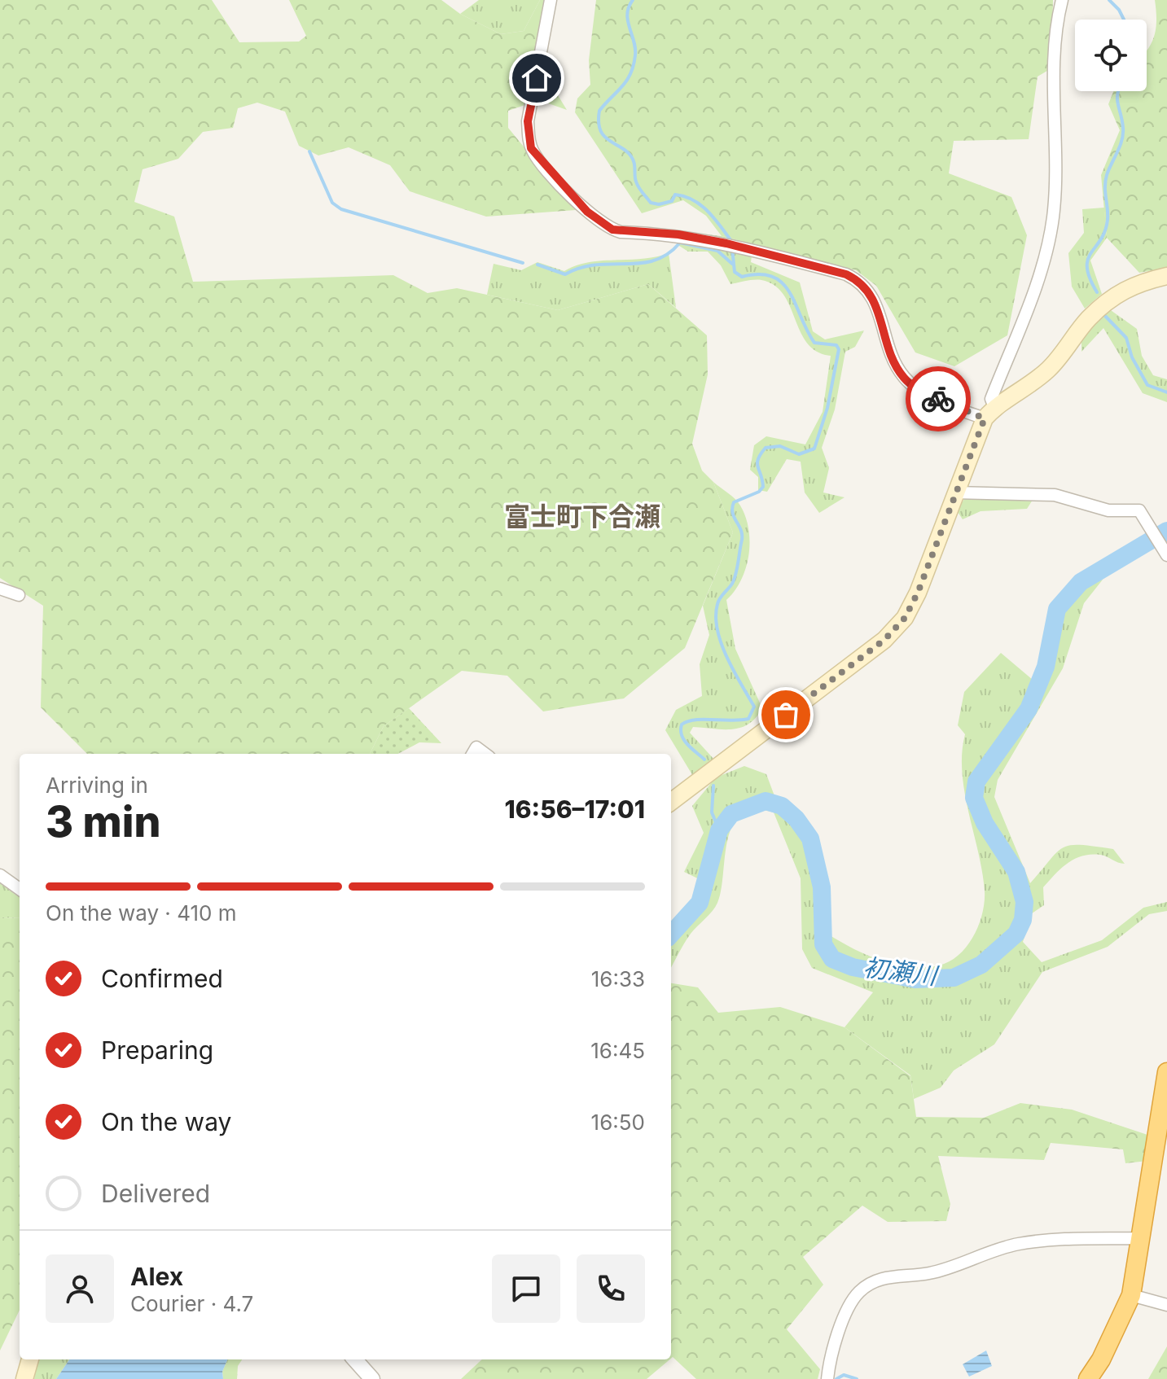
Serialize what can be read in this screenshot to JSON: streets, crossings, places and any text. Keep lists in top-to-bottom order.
{
  "districts": ["富士町下合瀬"],
  "water": ["初瀬川"],
  "page": {
    "heading": ["3 min", "Arriving in", "16:56–17:01"],
    "panel": ["Alex", "Courier · 4.7"],
    "bar": "On the way · 410 m",
    "list": [
      ["Confirmed", "16:33"],
      ["Preparing", "16:45"],
      ["On the way", "16:50"],
      "Delivered"
    ]
  }
}
